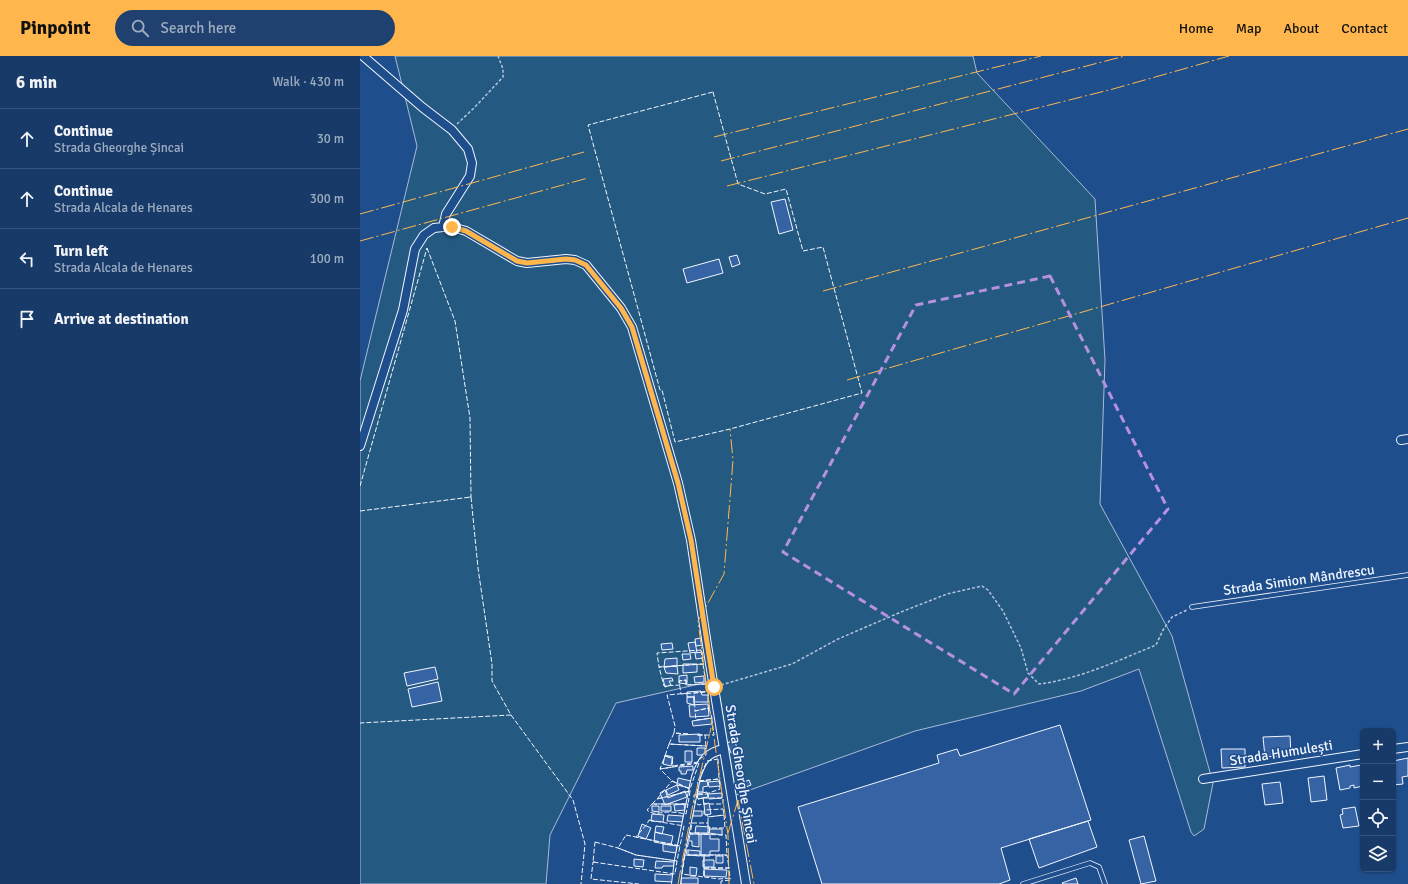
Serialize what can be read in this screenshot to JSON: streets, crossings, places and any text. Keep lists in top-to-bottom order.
{
  "streets": {
    "street": ["Strada Humulești", "Strada Gheorghe Șincai"],
    "lane": ["Strada Simion Mândrescu"]
  },
  "page": {
    "header": "Pinpoint",
    "search": "Search here",
    "nav": [
      "Home",
      "Map",
      "About",
      "Contact"
    ],
    "heading": ["6 min", "Walk · 430 m"],
    "list": [
      ["Continue", "Strada Gheorghe Șincai", "30 m"],
      ["Continue", "Strada Alcala de Henares", "300 m"],
      ["Turn left", "Strada Alcala de Henares", "100 m"],
      "Arrive at destination"
    ],
    "map_buttons": ["+", "−"]
  }
}
